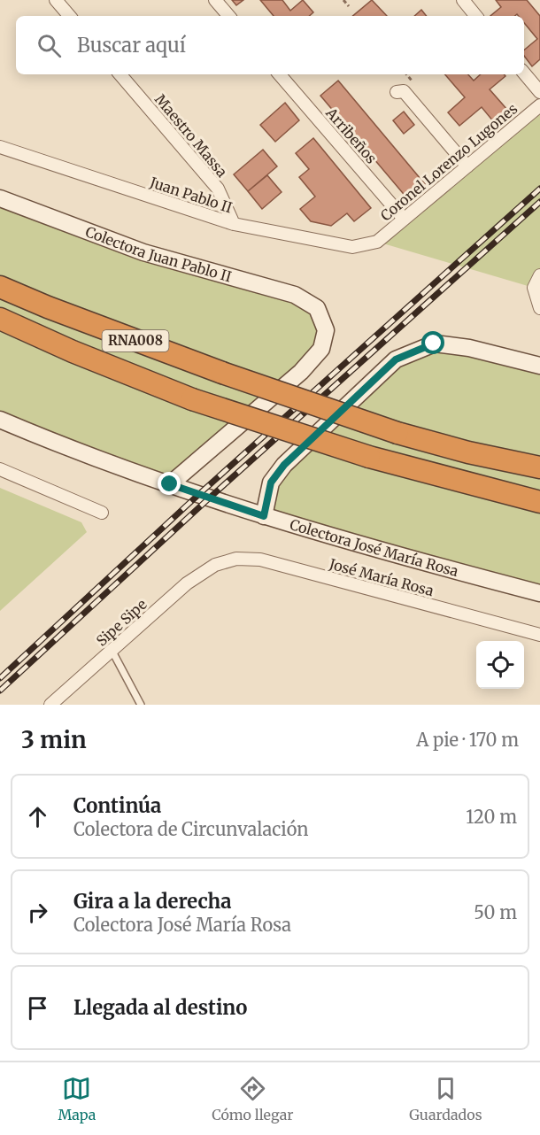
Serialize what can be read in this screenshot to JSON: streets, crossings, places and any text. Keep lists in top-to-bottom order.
{
  "streets": {
    "highway": ["RNA008"],
    "main road": ["Colectora Juan Pablo II", "Colectora José María Rosa"],
    "street": [
      "Maestro Massa",
      "Arribeños",
      "Coronel Lorenzo Lugones",
      "Juan Pablo II",
      "José María Rosa",
      "Sipe Sipe"
    ]
  },
  "crossings": [
    ["Maestro Massa", "Juan Pablo II"],
    ["Arribeños", "Coronel Lorenzo Lugones"],
    ["Coronel Lorenzo Lugones", "Juan Pablo II"],
    ["Colectora Juan Pablo II", "Colectora José María Rosa"],
    ["José María Rosa", "Sipe Sipe"]
  ],
  "page": {
    "search": "Buscar aquí",
    "heading": ["3 min", "A pie · 170 m"],
    "list": [
      ["Continúa", "Colectora de Circunvalación", "120 m"],
      ["Gira a la derecha", "Colectora José María Rosa", "50 m"],
      "Llegada al destino"
    ],
    "nav": ["Mapa", "Cómo llegar", "Guardados"]
  }
}
